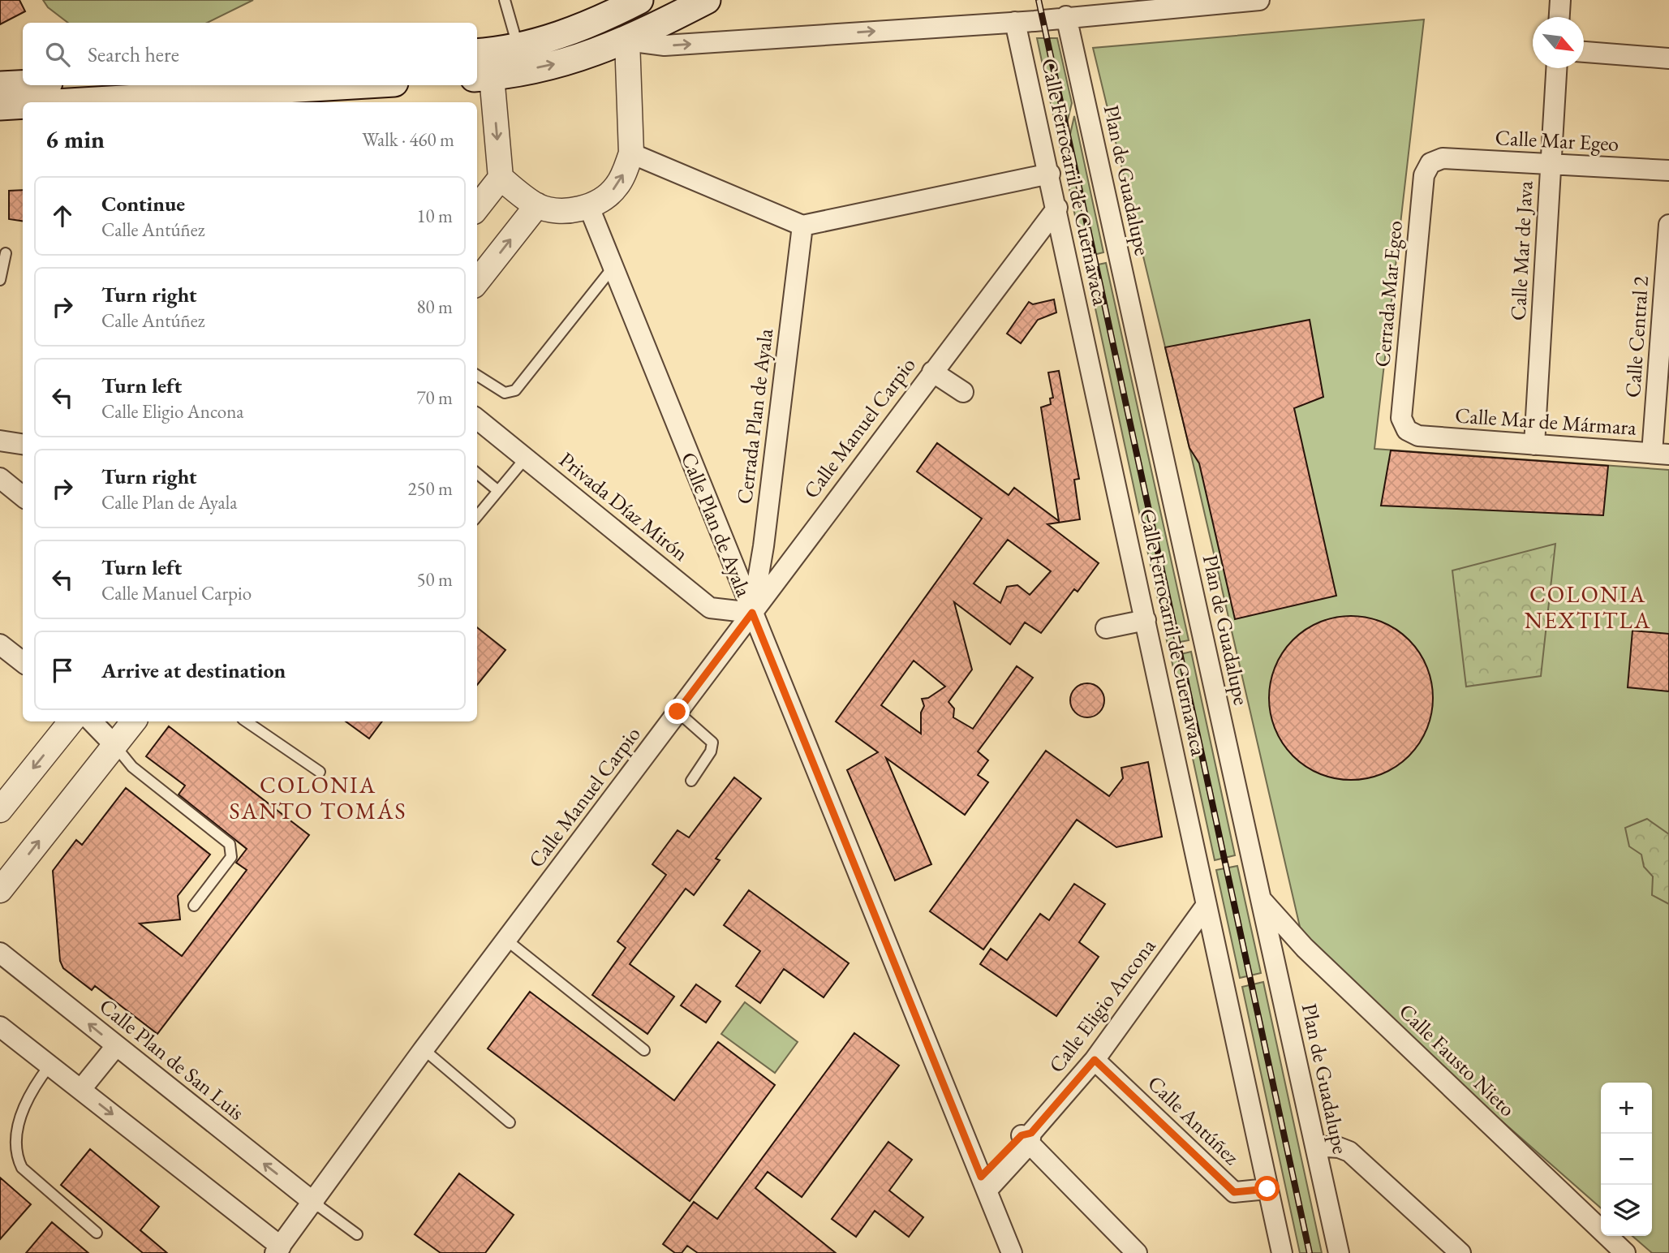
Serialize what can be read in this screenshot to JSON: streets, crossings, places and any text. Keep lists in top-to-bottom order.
{
  "streets": {
    "street": [
      "Calle Mar Egeo",
      "Plan de Guadalupe",
      "Calle Ferrocarril de Cuernavaca",
      "Calle Mar de Java",
      "Cerrada Mar Egeo",
      "Calle Central 2",
      "Cerrada Plan de Ayala",
      "Calle Mar de Mármara",
      "Calle Manuel Carpio",
      "Privada Díaz Mirón",
      "Calle Plan de Ayala",
      "Calle Eligio Ancona",
      "Calle Plan de San Luis",
      "Calle Fausto Nieto",
      "Calle Antúñez"
    ]
  },
  "crossings": [
    ["Calle Mar Egeo", "Calle Mar de Java"],
    ["Calle Mar Egeo", "Cerrada Mar Egeo"],
    ["Plan de Guadalupe", "Calle Fausto Nieto"],
    ["Calle Ferrocarril de Cuernavaca", "Calle Manuel Carpio"],
    ["Calle Ferrocarril de Cuernavaca", "Calle Eligio Ancona"],
    ["Calle Ferrocarril de Cuernavaca", "Calle Antúñez"],
    ["Calle Mar de Java", "Calle Mar de Mármara"],
    ["Cerrada Mar Egeo", "Calle Mar de Mármara"],
    ["Calle Central 2", "Calle Mar de Mármara"],
    ["Cerrada Plan de Ayala", "Calle Manuel Carpio"],
    ["Cerrada Plan de Ayala", "Privada Díaz Mirón"],
    ["Cerrada Plan de Ayala", "Calle Plan de Ayala"],
    ["Calle Manuel Carpio", "Privada Díaz Mirón"],
    ["Calle Manuel Carpio", "Calle Plan de Ayala"],
    ["Calle Manuel Carpio", "Calle Plan de San Luis"],
    ["Privada Díaz Mirón", "Calle Plan de Ayala"],
    ["Calle Plan de Ayala", "Calle Eligio Ancona"],
    ["Calle Eligio Ancona", "Calle Antúñez"]
  ],
  "districts": ["COLONIA NEXTITLA", "COLONIA SANTO TOMÁS"],
  "north": "bottom right",
  "page": {
    "search": "Search here",
    "heading": ["6 min", "Walk · 460 m"],
    "list": [
      ["Continue", "Calle Antúñez", "10 m"],
      ["Turn right", "Calle Antúñez", "80 m"],
      ["Turn left", "Calle Eligio Ancona", "70 m"],
      ["Turn right", "Calle Plan de Ayala", "250 m"],
      ["Turn left", "Calle Manuel Carpio", "50 m"],
      "Arrive at destination"
    ],
    "map_buttons": ["+", "−"]
  }
}
